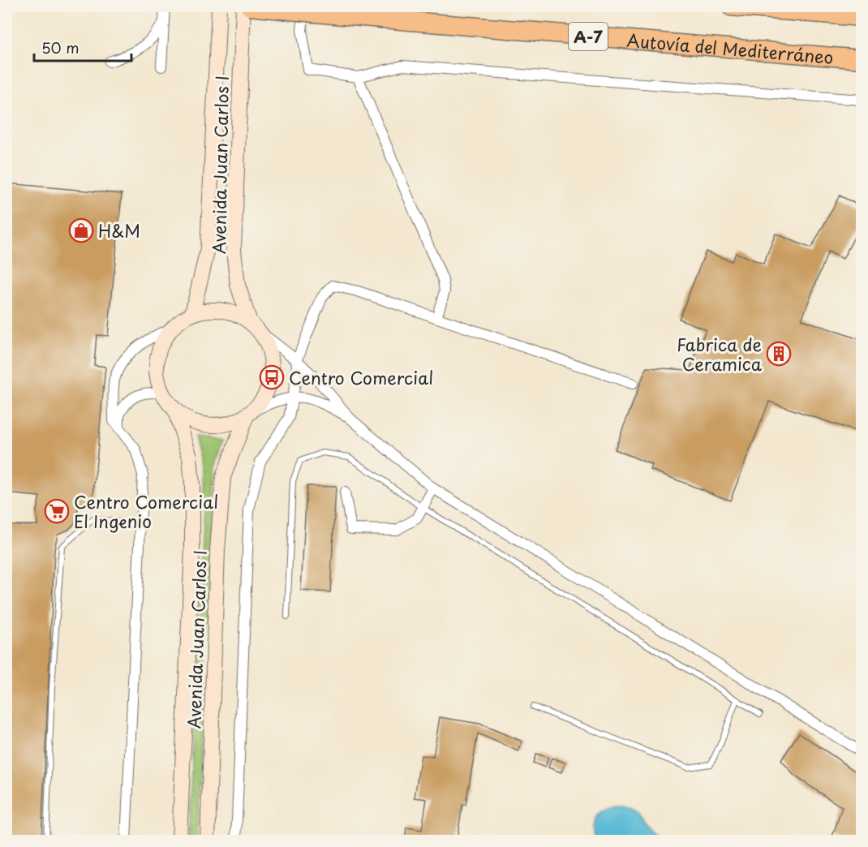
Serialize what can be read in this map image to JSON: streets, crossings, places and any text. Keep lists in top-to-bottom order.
{
  "streets": {
    "highway": ["A-7", "Autovía del Mediterráneo"],
    "street": ["Avenida Juan Carlos I"]
  },
  "places": {
    "shop": ["H&M"],
    "building": ["Fabrica de Ceramica"],
    "bus stop": ["Centro Comercial"],
    "supermarket": ["Centro Comercial El Ingenio"]
  },
  "scale_bar": "50 m"
}
